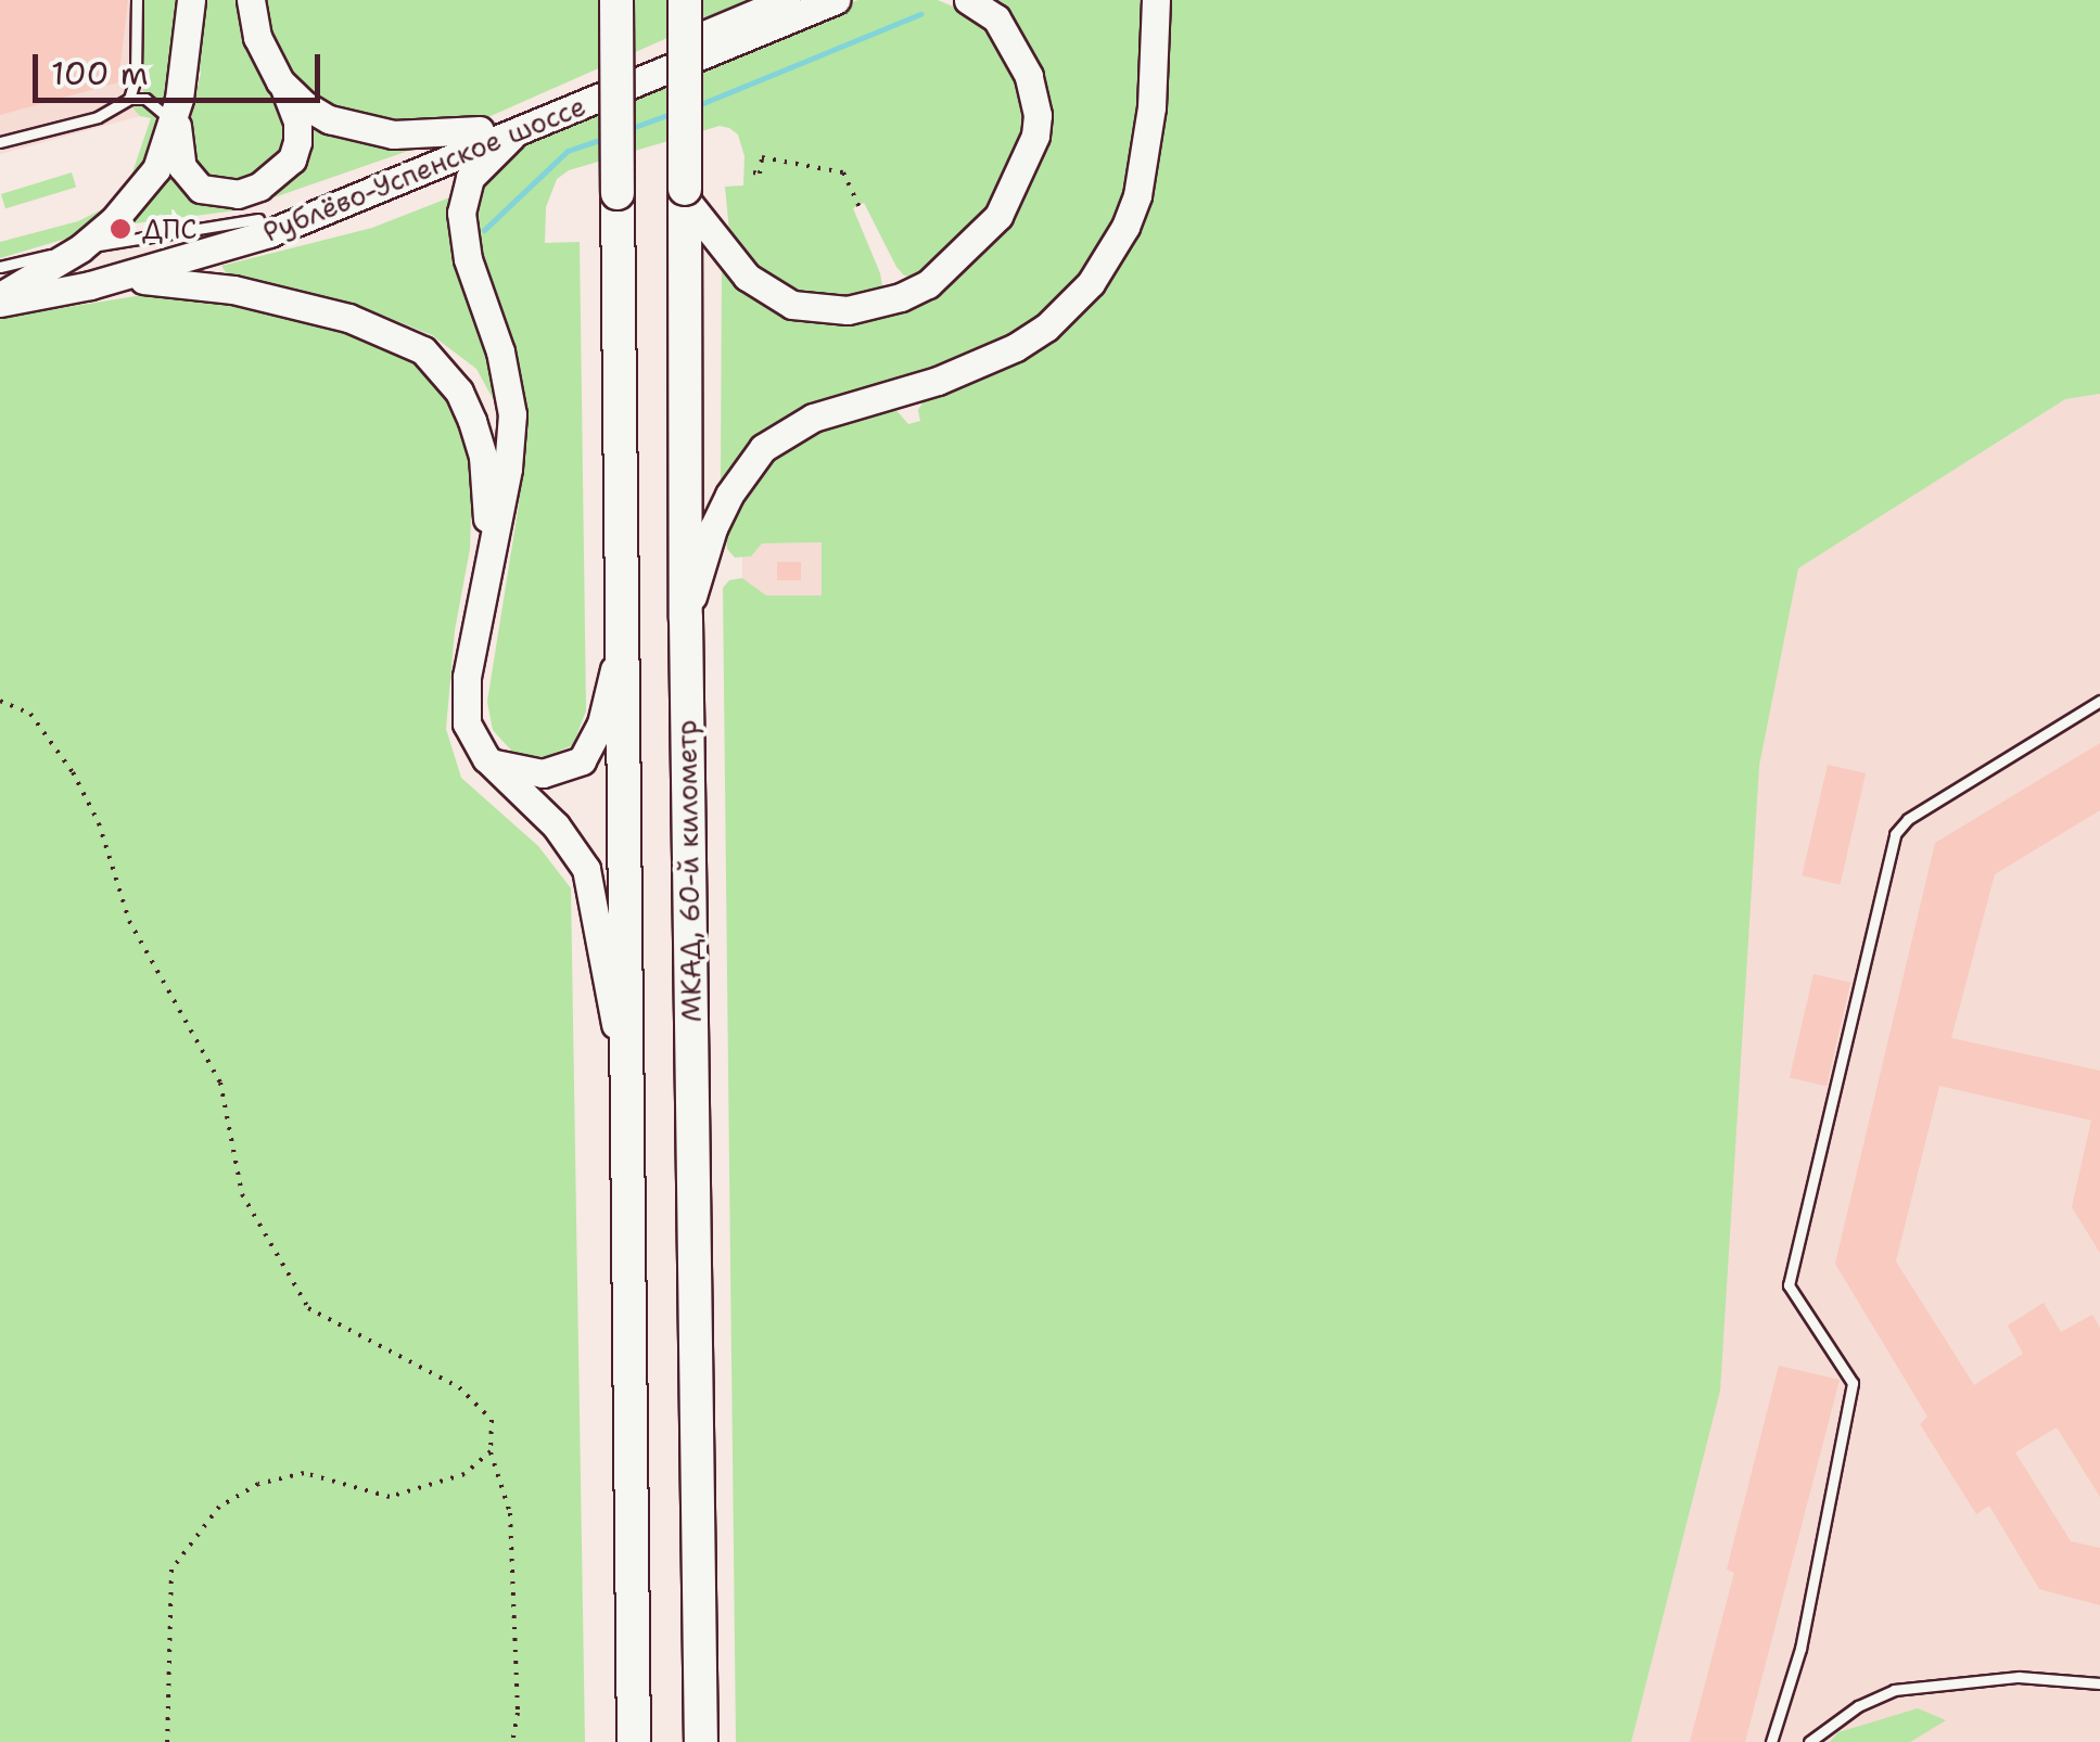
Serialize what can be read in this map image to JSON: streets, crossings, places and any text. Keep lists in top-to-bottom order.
{
  "streets": {
    "highway": ["МКАД, 60-й километр"],
    "main road": ["Рублёво-Успенское шоссе"]
  },
  "places": ["ДПС"],
  "scale_bar": "100 m"
}
